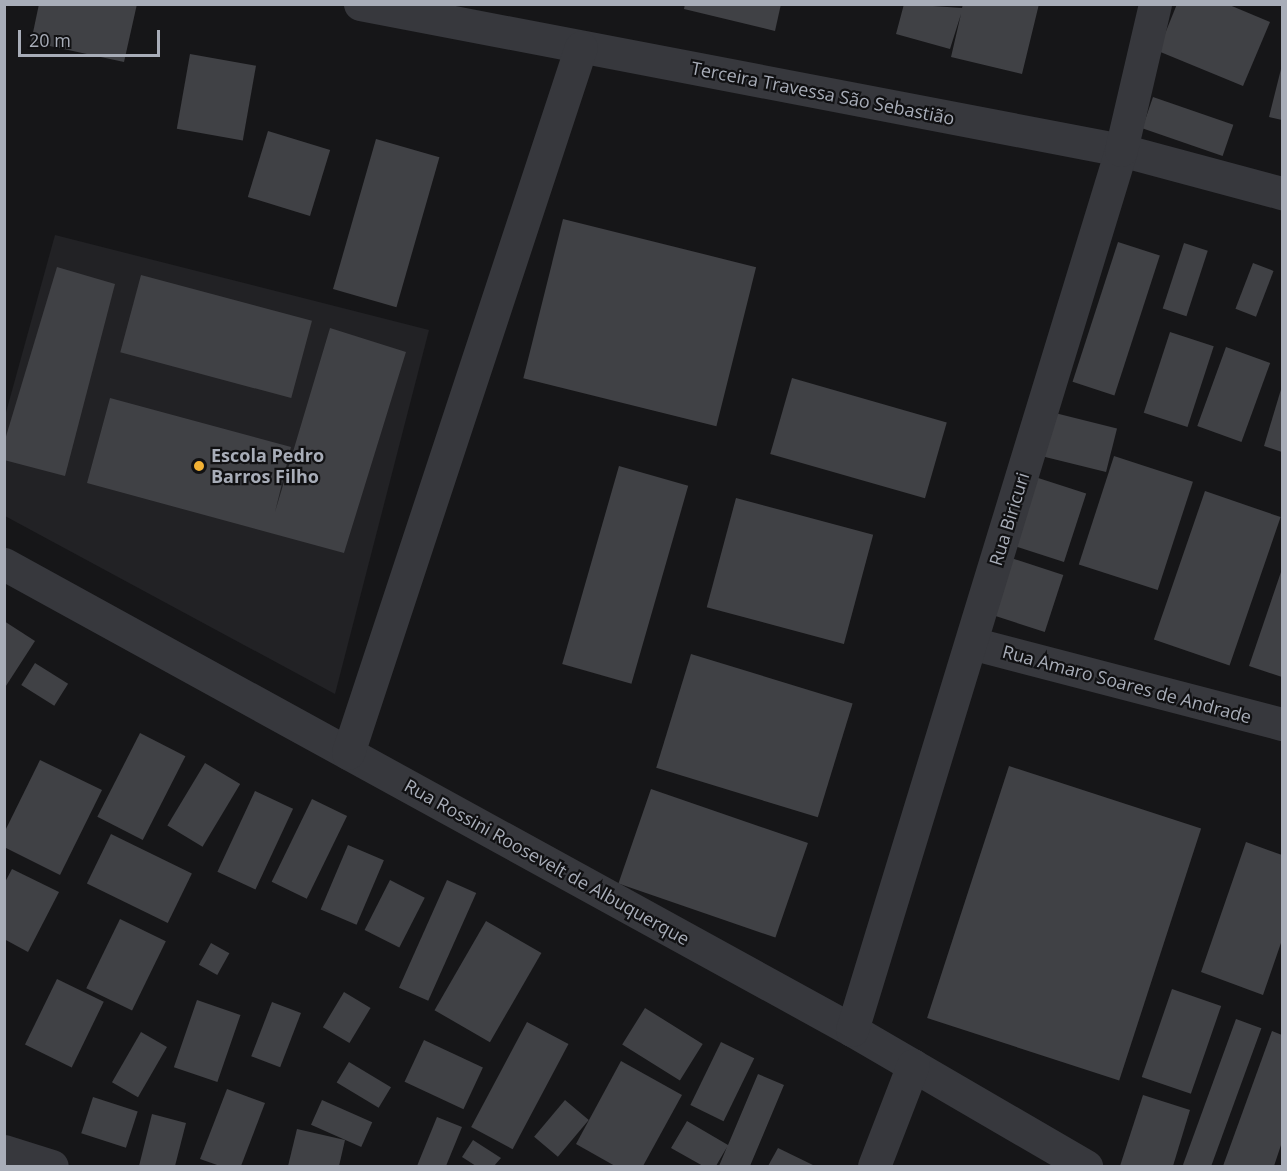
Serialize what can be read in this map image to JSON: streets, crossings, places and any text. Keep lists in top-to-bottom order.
{
  "streets": {
    "street": [
      "Terceira Travessa São Sebastião",
      "Rua Biricuri",
      "Rua Amaro Soares de Andrade",
      "Rua Rossini Roosevelt de Albuquerque"
    ]
  },
  "crossings": [
    ["Terceira Travessa São Sebastião", "Rua Biricuri"],
    ["Rua Biricuri", "Rua Amaro Soares de Andrade"],
    ["Rua Biricuri", "Rua Rossini Roosevelt de Albuquerque"]
  ],
  "places": ["Escola Pedro Barros Filho"],
  "scale_bar": "20 m"
}
